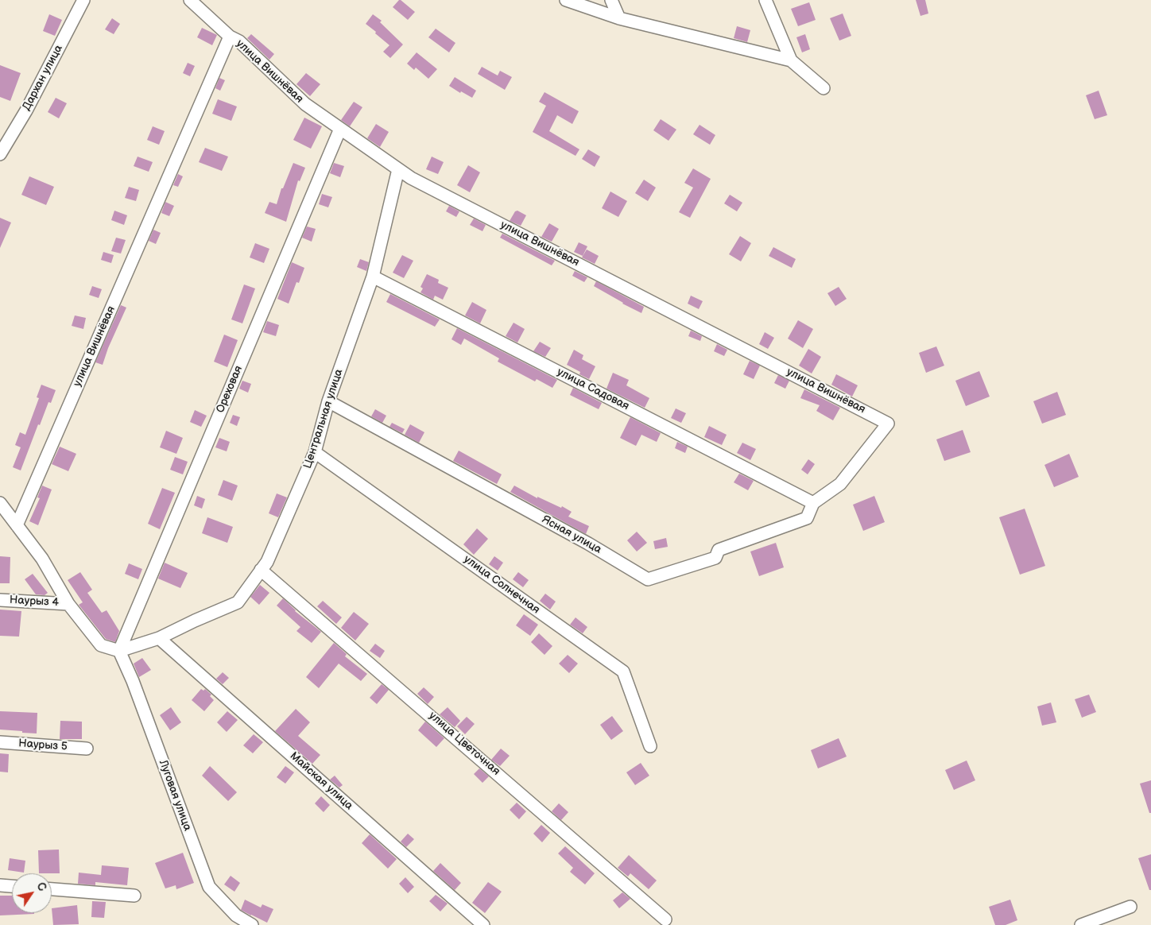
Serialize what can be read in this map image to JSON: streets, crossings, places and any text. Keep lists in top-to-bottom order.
{
  "streets": {
    "street": [
      "улица Вишнёвая",
      "Дархан улица",
      "Ореховая",
      "улица Садовая",
      "Центральная улица",
      "Ясная улица",
      "улица Солнечная",
      "Наурыз 4",
      "улица Цветочная",
      "Наурыз 5",
      "Майская улица",
      "Луговая улица"
    ]
  },
  "crossings": [
    ["улица Вишнёвая", "Ореховая"],
    ["улица Вишнёвая", "улица Садовая"],
    ["улица Вишнёвая", "Центральная улица"],
    ["улица Вишнёвая", "Ясная улица"],
    ["Ореховая", "Центральная улица"],
    ["Ореховая", "Луговая улица"],
    ["улица Садовая", "Центральная улица"],
    ["улица Садовая", "Ясная улица"],
    ["Центральная улица", "Ясная улица"],
    ["Центральная улица", "улица Солнечная"],
    ["Центральная улица", "улица Цветочная"],
    ["Центральная улица", "Майская улица"],
    ["Центральная улица", "Луговая улица"]
  ],
  "north": "top right"
}
